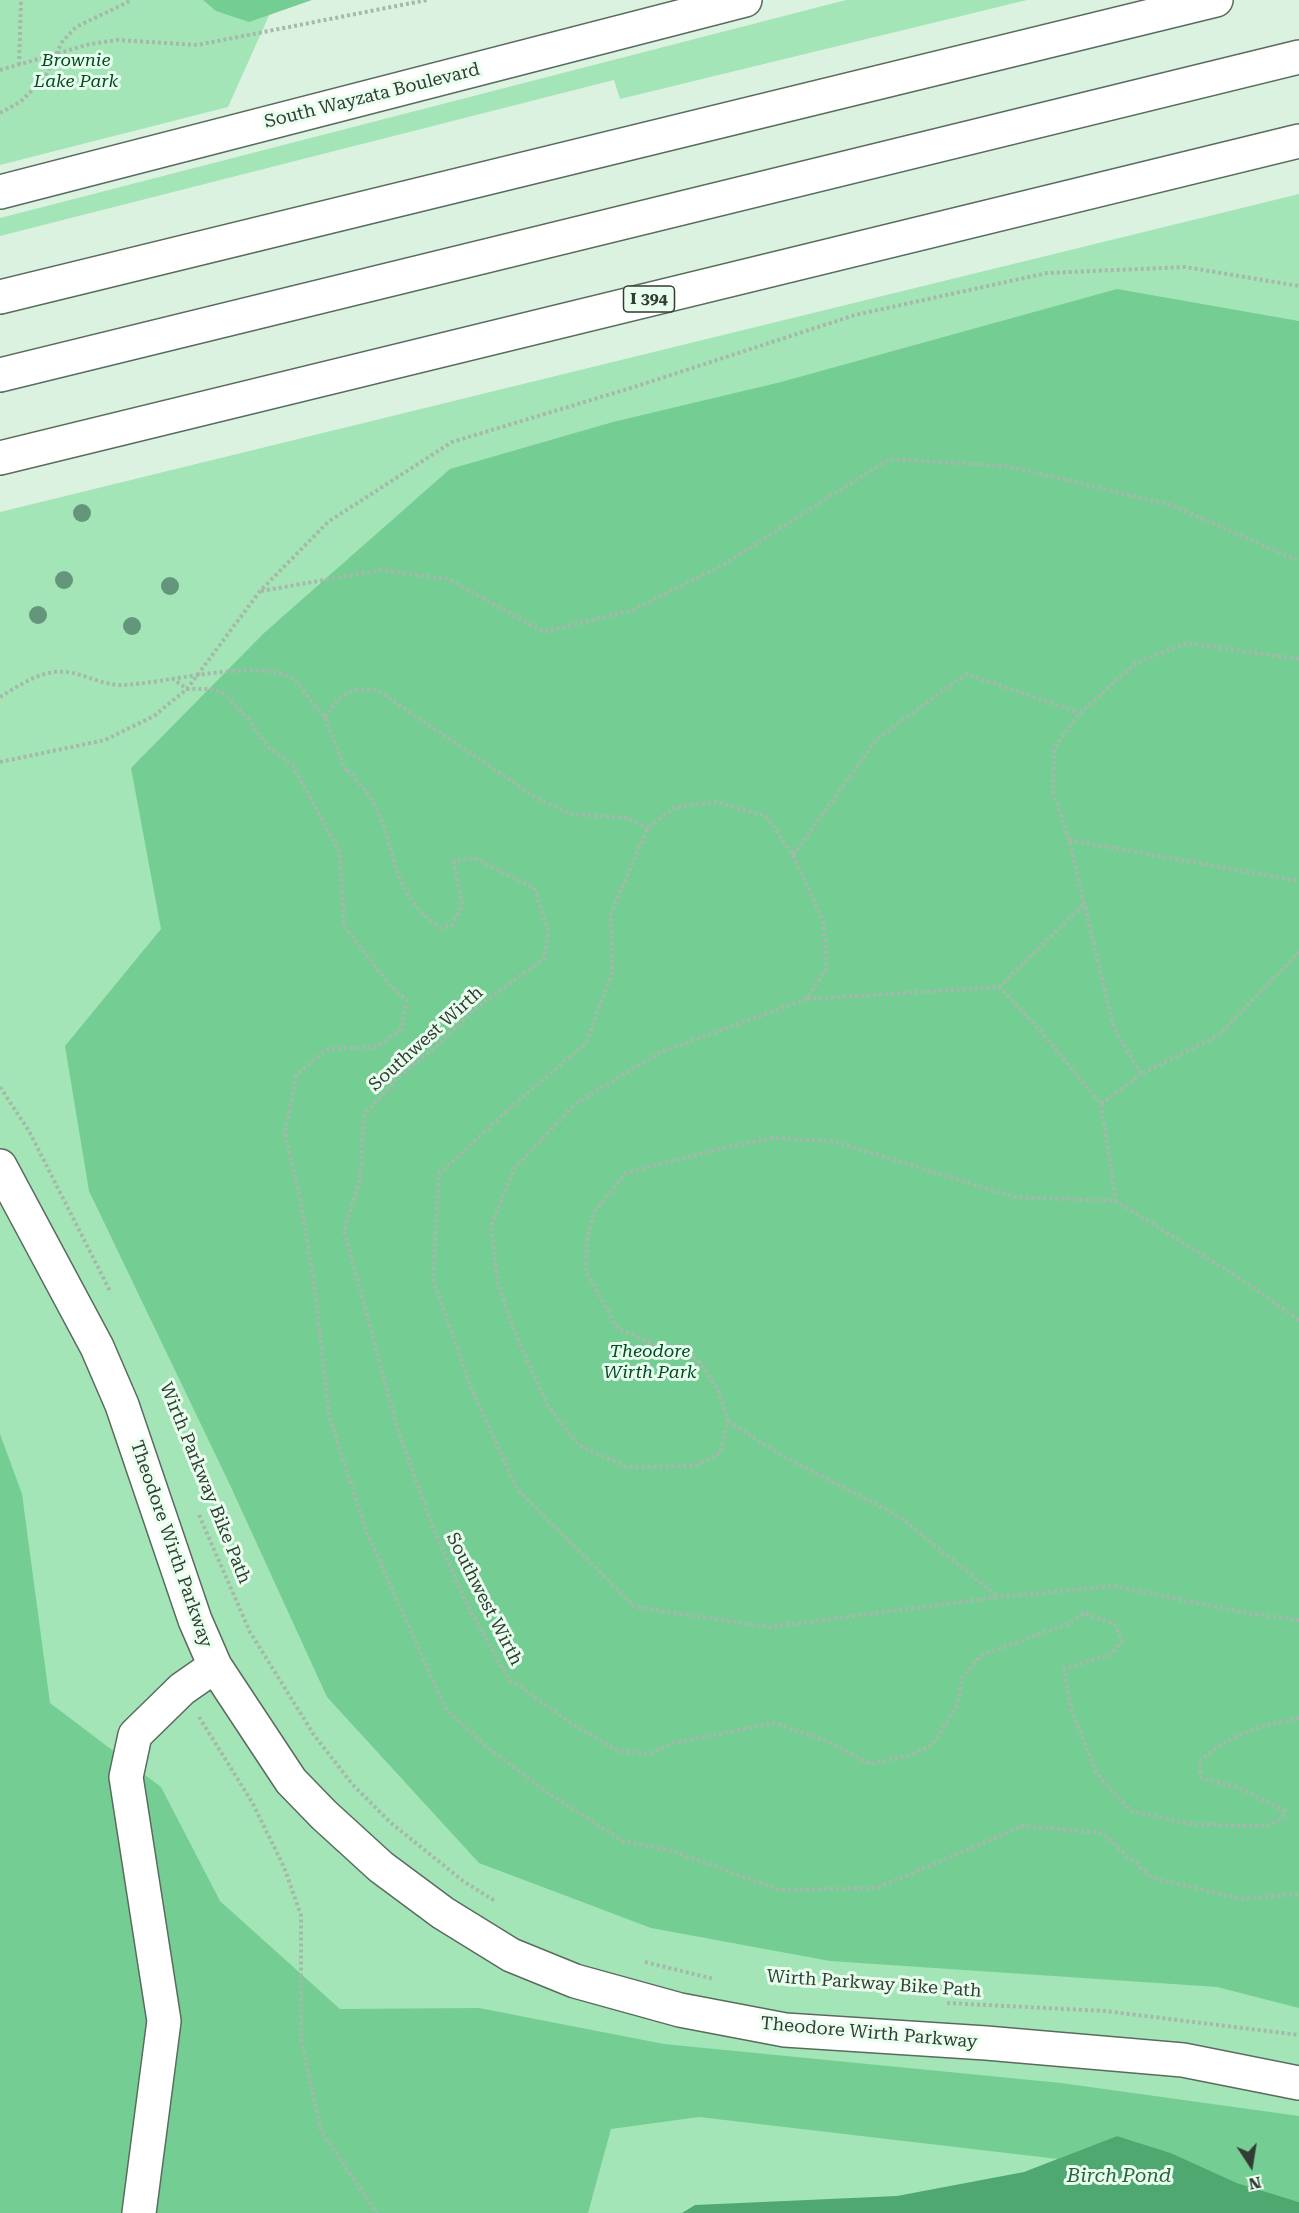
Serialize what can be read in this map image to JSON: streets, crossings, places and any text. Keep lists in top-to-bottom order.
{
  "streets": {
    "main road": ["South Wayzata Boulevard", "I 394", "Theodore Wirth Parkway"],
    "path": ["Southwest Wirth", "Wirth Parkway Bike Path"]
  },
  "water": ["Birch Pond"],
  "parks": ["Brownie Lake Park", "Theodore Wirth Park"],
  "north": "bottom"
}
